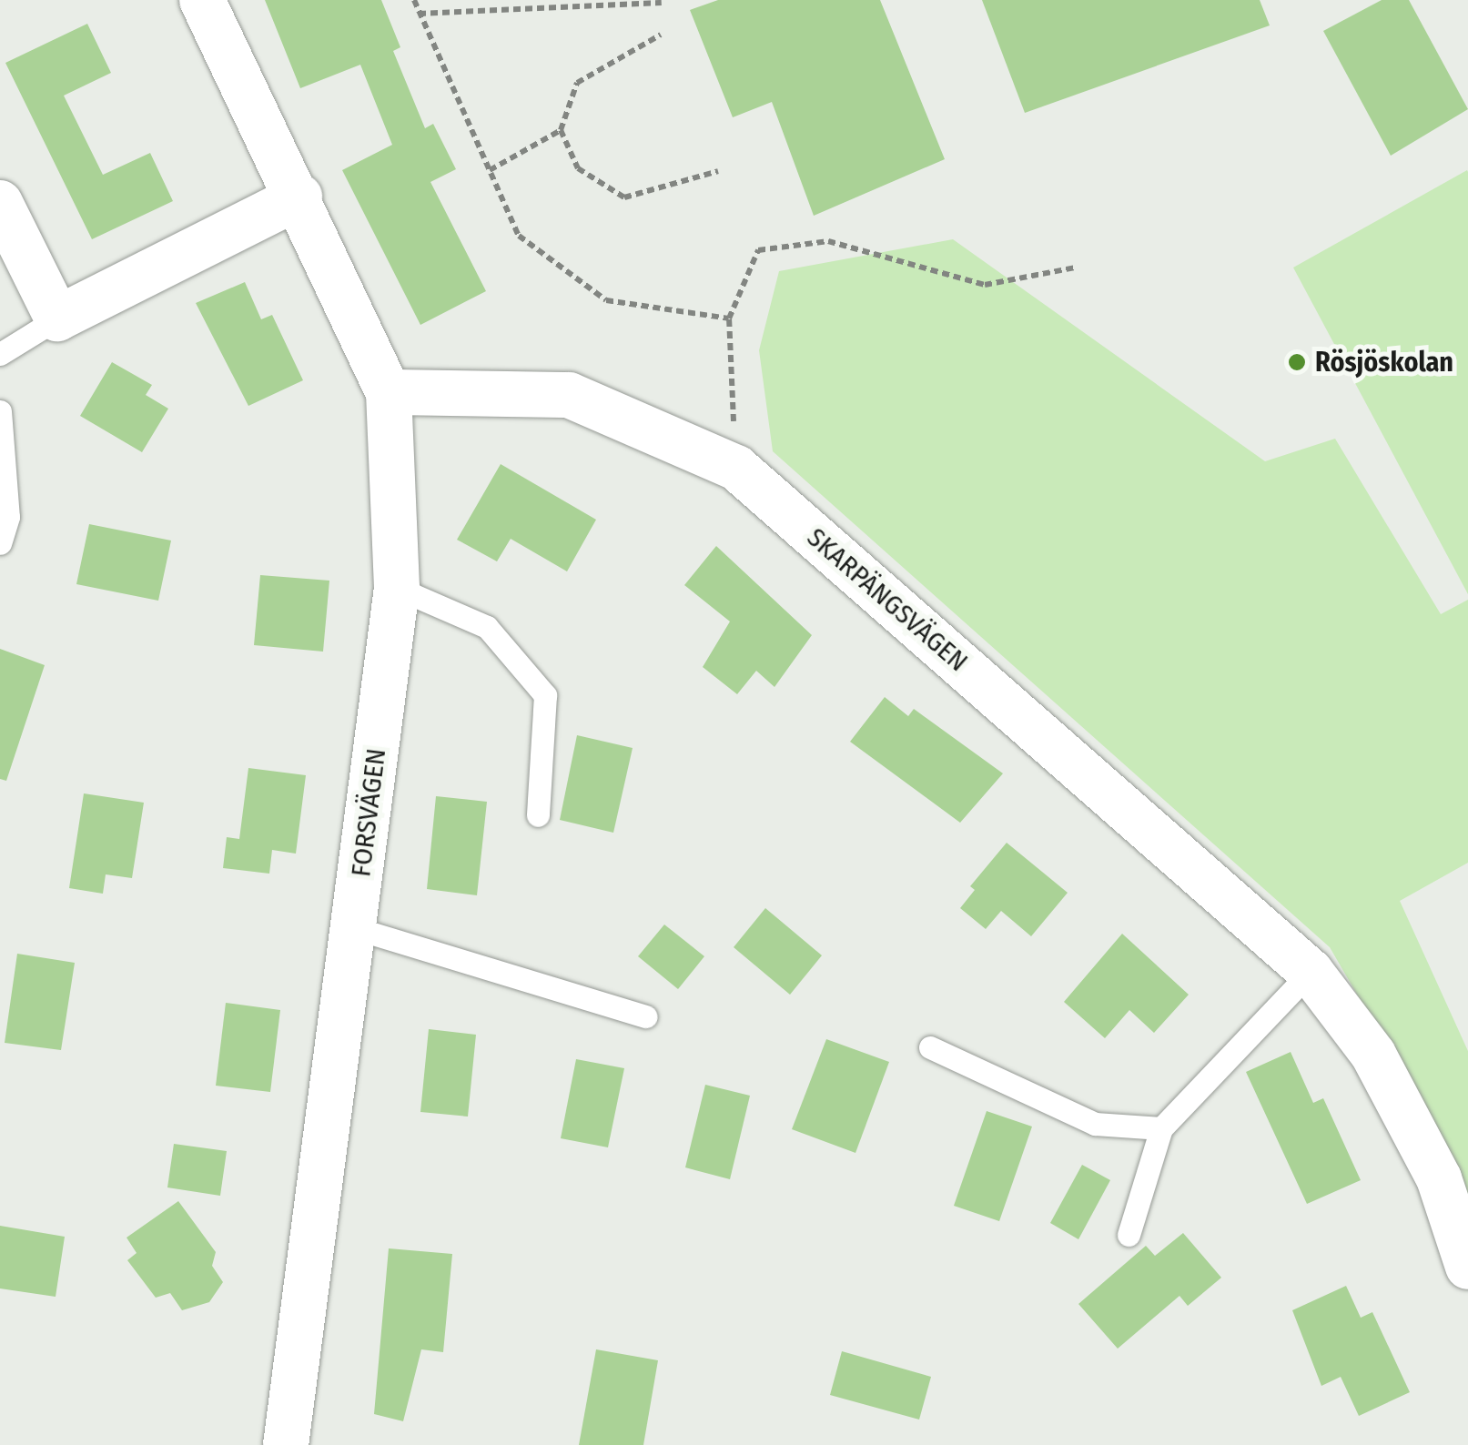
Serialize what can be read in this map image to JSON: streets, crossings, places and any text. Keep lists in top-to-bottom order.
{
  "streets": {
    "street": ["SKARPÄNGSVÄGEN", "FORSVÄGEN"]
  },
  "crossings": [
    ["SKARPÄNGSVÄGEN", "FORSVÄGEN"]
  ],
  "places": ["Rösjöskolan"]
}
